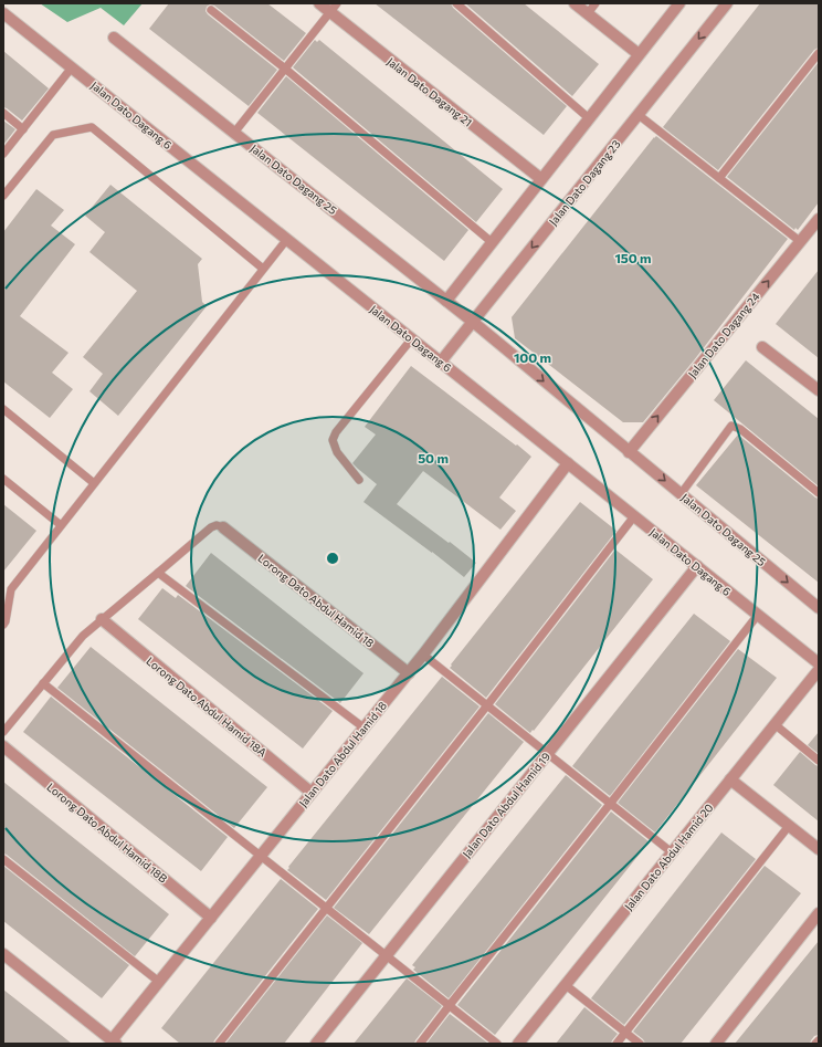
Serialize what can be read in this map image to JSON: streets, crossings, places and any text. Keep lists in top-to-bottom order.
{
  "streets": {
    "street": [
      "Jalan Dato Dagang 21",
      "Jalan Dato Dagang 6",
      "Jalan Dato Dagang 25",
      "Jalan Dato Dagang 23",
      "Jalan Dato Dagang 24",
      "Lorong Dato Abdul Hamid 18",
      "Lorong Dato Abdul Hamid 18A",
      "Jalan Dato Abdul Hamid 18",
      "Jalan Dato Abdul Hamid 19",
      "Lorong Dato Abdul Hamid 18B",
      "Jalan Dato Abdul Hamid 20"
    ]
  },
  "crossings": [
    ["Jalan Dato Dagang 6", "Jalan Dato Dagang 23"],
    ["Jalan Dato Dagang 6", "Jalan Dato Abdul Hamid 18"],
    ["Jalan Dato Dagang 6", "Jalan Dato Abdul Hamid 19"],
    ["Jalan Dato Dagang 25", "Jalan Dato Dagang 23"],
    ["Jalan Dato Dagang 25", "Jalan Dato Dagang 24"],
    ["Lorong Dato Abdul Hamid 18", "Jalan Dato Abdul Hamid 18"],
    ["Lorong Dato Abdul Hamid 18A", "Jalan Dato Abdul Hamid 18"],
    ["Jalan Dato Abdul Hamid 18", "Lorong Dato Abdul Hamid 18B"]
  ],
  "one_way": ["Jalan Dato Dagang 25", "Jalan Dato Dagang 24"],
  "rings": ["150 m", "100 m", "50 m"]
}
